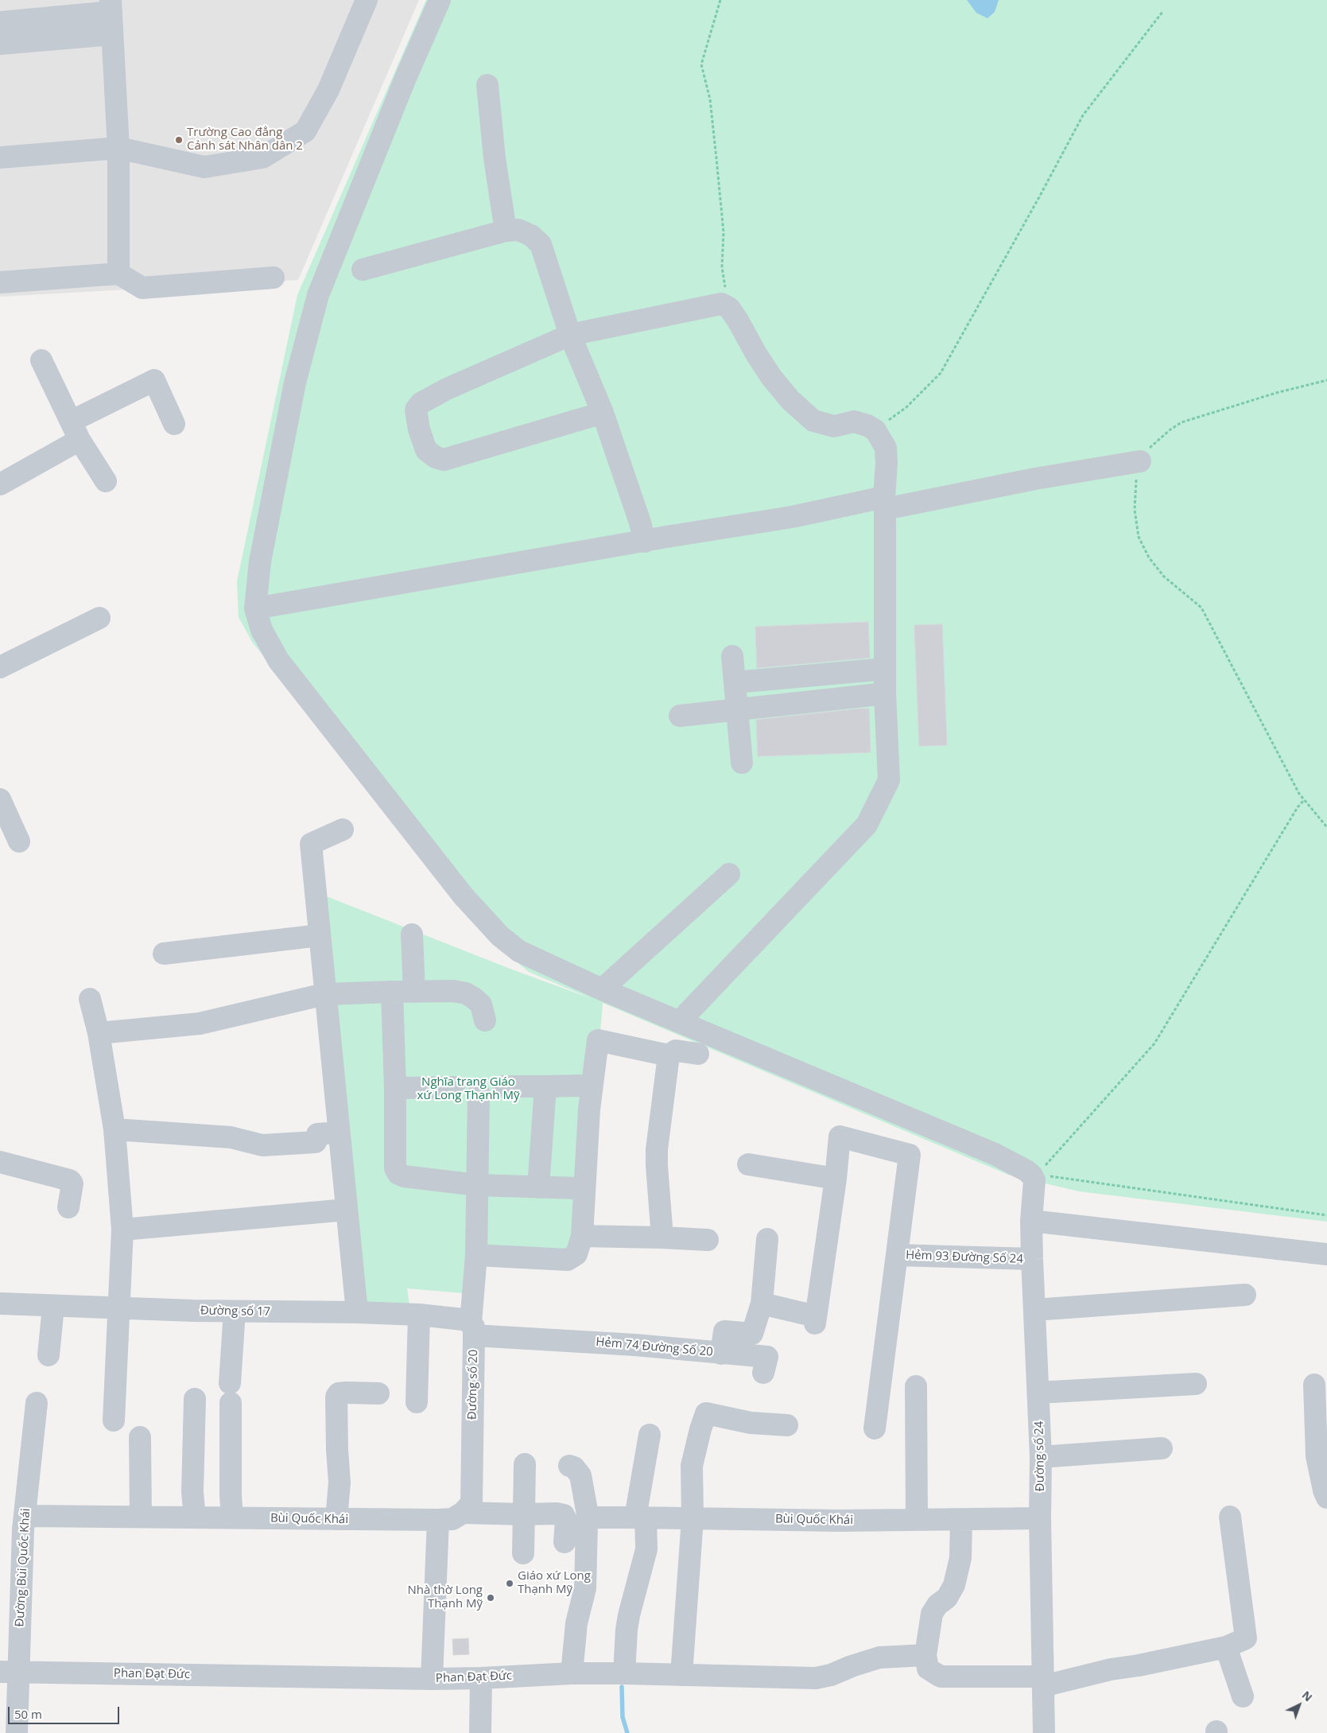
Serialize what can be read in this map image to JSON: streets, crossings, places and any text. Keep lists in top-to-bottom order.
{
  "streets": {
    "street": [
      "Hẻm 93 Đường Số 24",
      "Đường số 17",
      "Hẻm 74 Đường Số 20",
      "Đường số 20",
      "Đường số 24",
      "Bùi Quốc Khái",
      "Đường Bùi Quốc Khái",
      "Phan Đạt Đức"
    ]
  },
  "crossings": [
    ["Hẻm 93 Đường Số 24", "Đường số 24"],
    ["Đường số 17", "Hẻm 74 Đường Số 20"],
    ["Đường số 17", "Đường số 20"],
    ["Hẻm 74 Đường Số 20", "Đường số 20"],
    ["Đường số 20", "Bùi Quốc Khái"],
    ["Đường số 24", "Bùi Quốc Khái"],
    ["Bùi Quốc Khái", "Đường Bùi Quốc Khái"],
    ["Đường Bùi Quốc Khái", "Phan Đạt Đức"]
  ],
  "parks": ["Nghĩa trang Giáo xứ Long Thạnh Mỹ"],
  "places": ["Trường Cao đẳng Cảnh sát Nhân dân 2", "Giáo xứ Long Thạnh Mỹ", "Nhà thờ Long Thạnh Mỹ"],
  "scale_bar": "50 m",
  "north": "top right"
}
